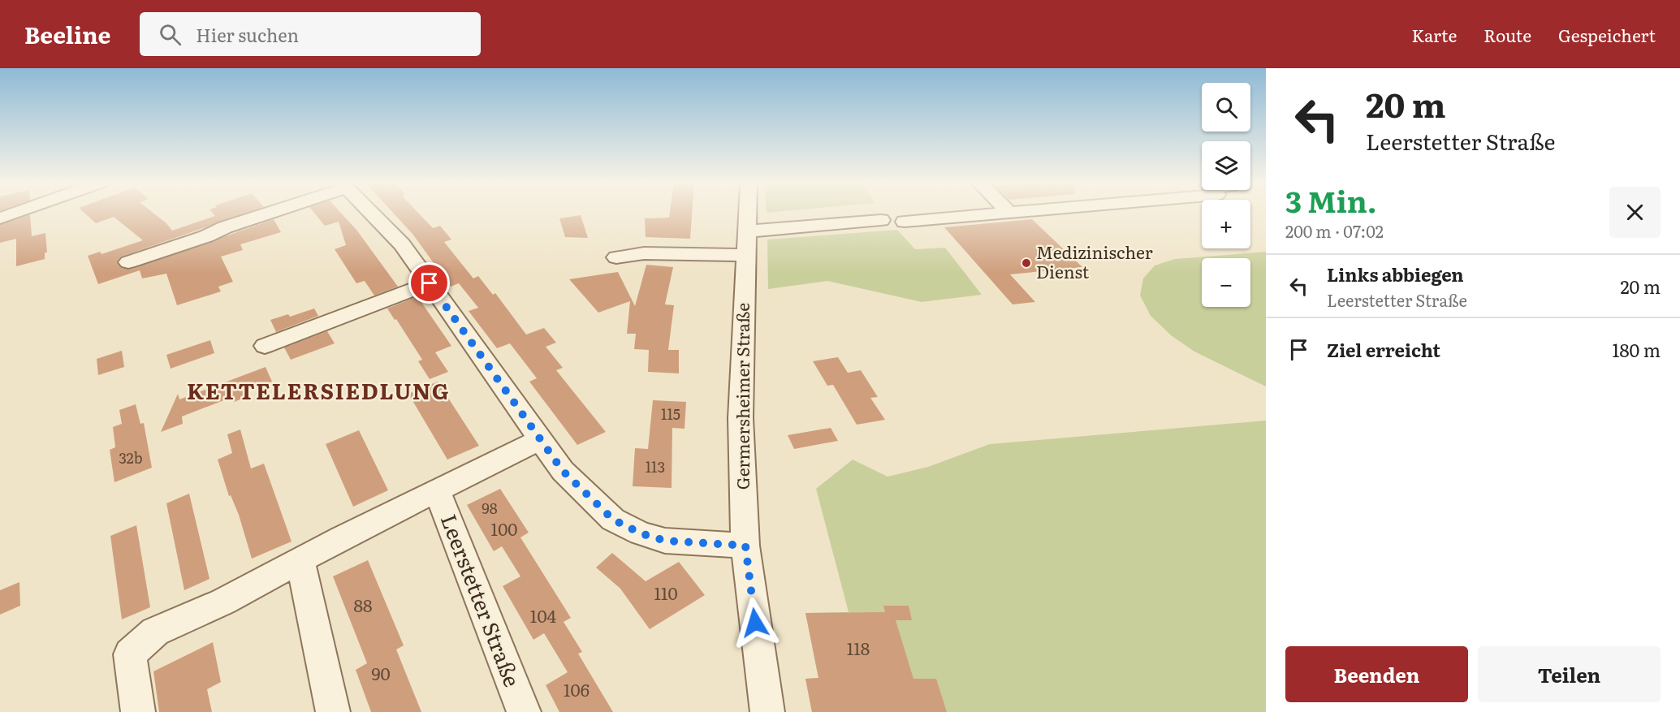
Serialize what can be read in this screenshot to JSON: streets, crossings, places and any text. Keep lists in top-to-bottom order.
{
  "streets": {
    "street": ["Germersheimer Straße", "Leerstetter Straße"]
  },
  "districts": ["KETTELERSIEDLUNG"],
  "places": ["Medizinischer Dienst"],
  "house_numbers": [
    "115",
    "32b",
    "113",
    "98",
    "100",
    "110",
    "88",
    "104",
    "118",
    "90",
    "106"
  ],
  "page": {
    "header": "Beeline",
    "search": "Hier suchen",
    "nav": ["Karte", "Route", "Gespeichert"],
    "turn": ["20 m", "Leerstetter Straße"],
    "map_buttons": ["+", "−"],
    "heading": ["3 Min.", "200 m · 07:02"],
    "list": [
      {
        "name": "Links abbiegen",
        "note": "Leerstetter Straße",
        "value": "20 m"
      },
      {
        "name": "Ziel erreicht",
        "value": "180 m"
      }
    ],
    "buttons": ["Beenden", "Teilen"]
  }
}
